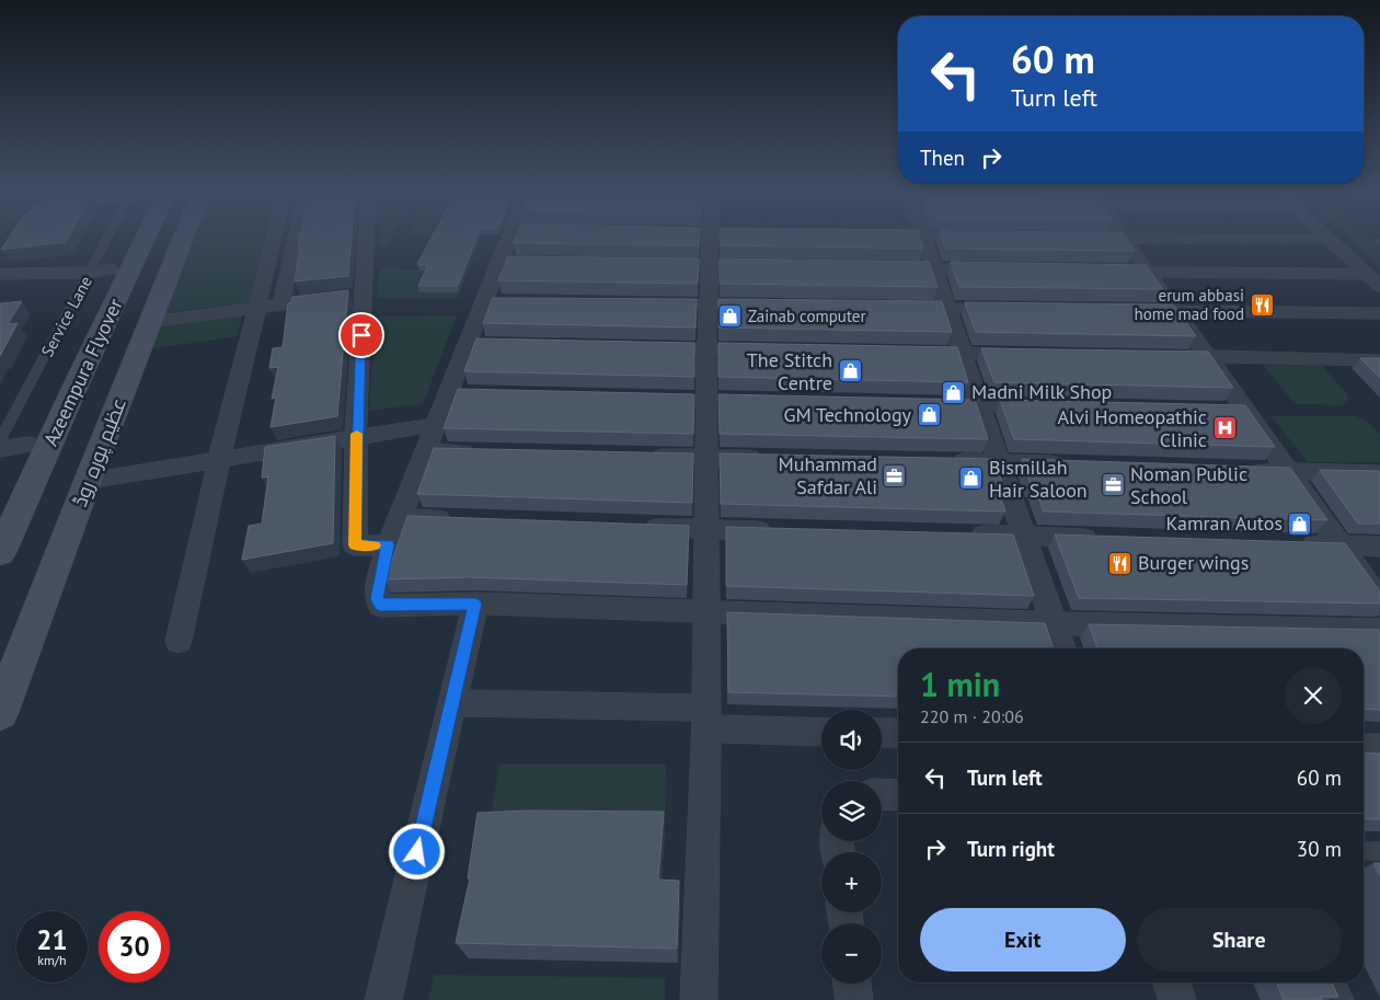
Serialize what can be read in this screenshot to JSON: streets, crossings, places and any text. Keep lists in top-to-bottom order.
{
  "streets": {
    "main road": ["Azeempura Flyover", "عظیم پورہ روڈ"],
    "lane": ["Service Lane"]
  },
  "places": {
    "restaurant": ["erum abbasi home mad food", "Burger wings"],
    "shop": [
      "Zainab computer",
      "The Stitch Centre",
      "Madni Milk Shop",
      "GM Technology",
      "Bismillah Hair Saloon",
      "Kamran Autos"
    ],
    "hospital": ["Alvi Homeopathic Clinic"],
    "office": ["Muhammad Safdar Ali", "Noman Public School"]
  },
  "page": {
    "turn": ["60 m", "Turn left"],
    "then": "Then",
    "heading": ["1 min", "220 m · 20:06"],
    "map_buttons": ["+", "−"],
    "list": [
      {
        "name": "Turn left",
        "value": "60 m"
      },
      {
        "name": "Turn right",
        "value": "30 m"
      }
    ],
    "buttons": ["Exit", "Share"],
    "speed": "21 km/h",
    "limit": "30"
  }
}
